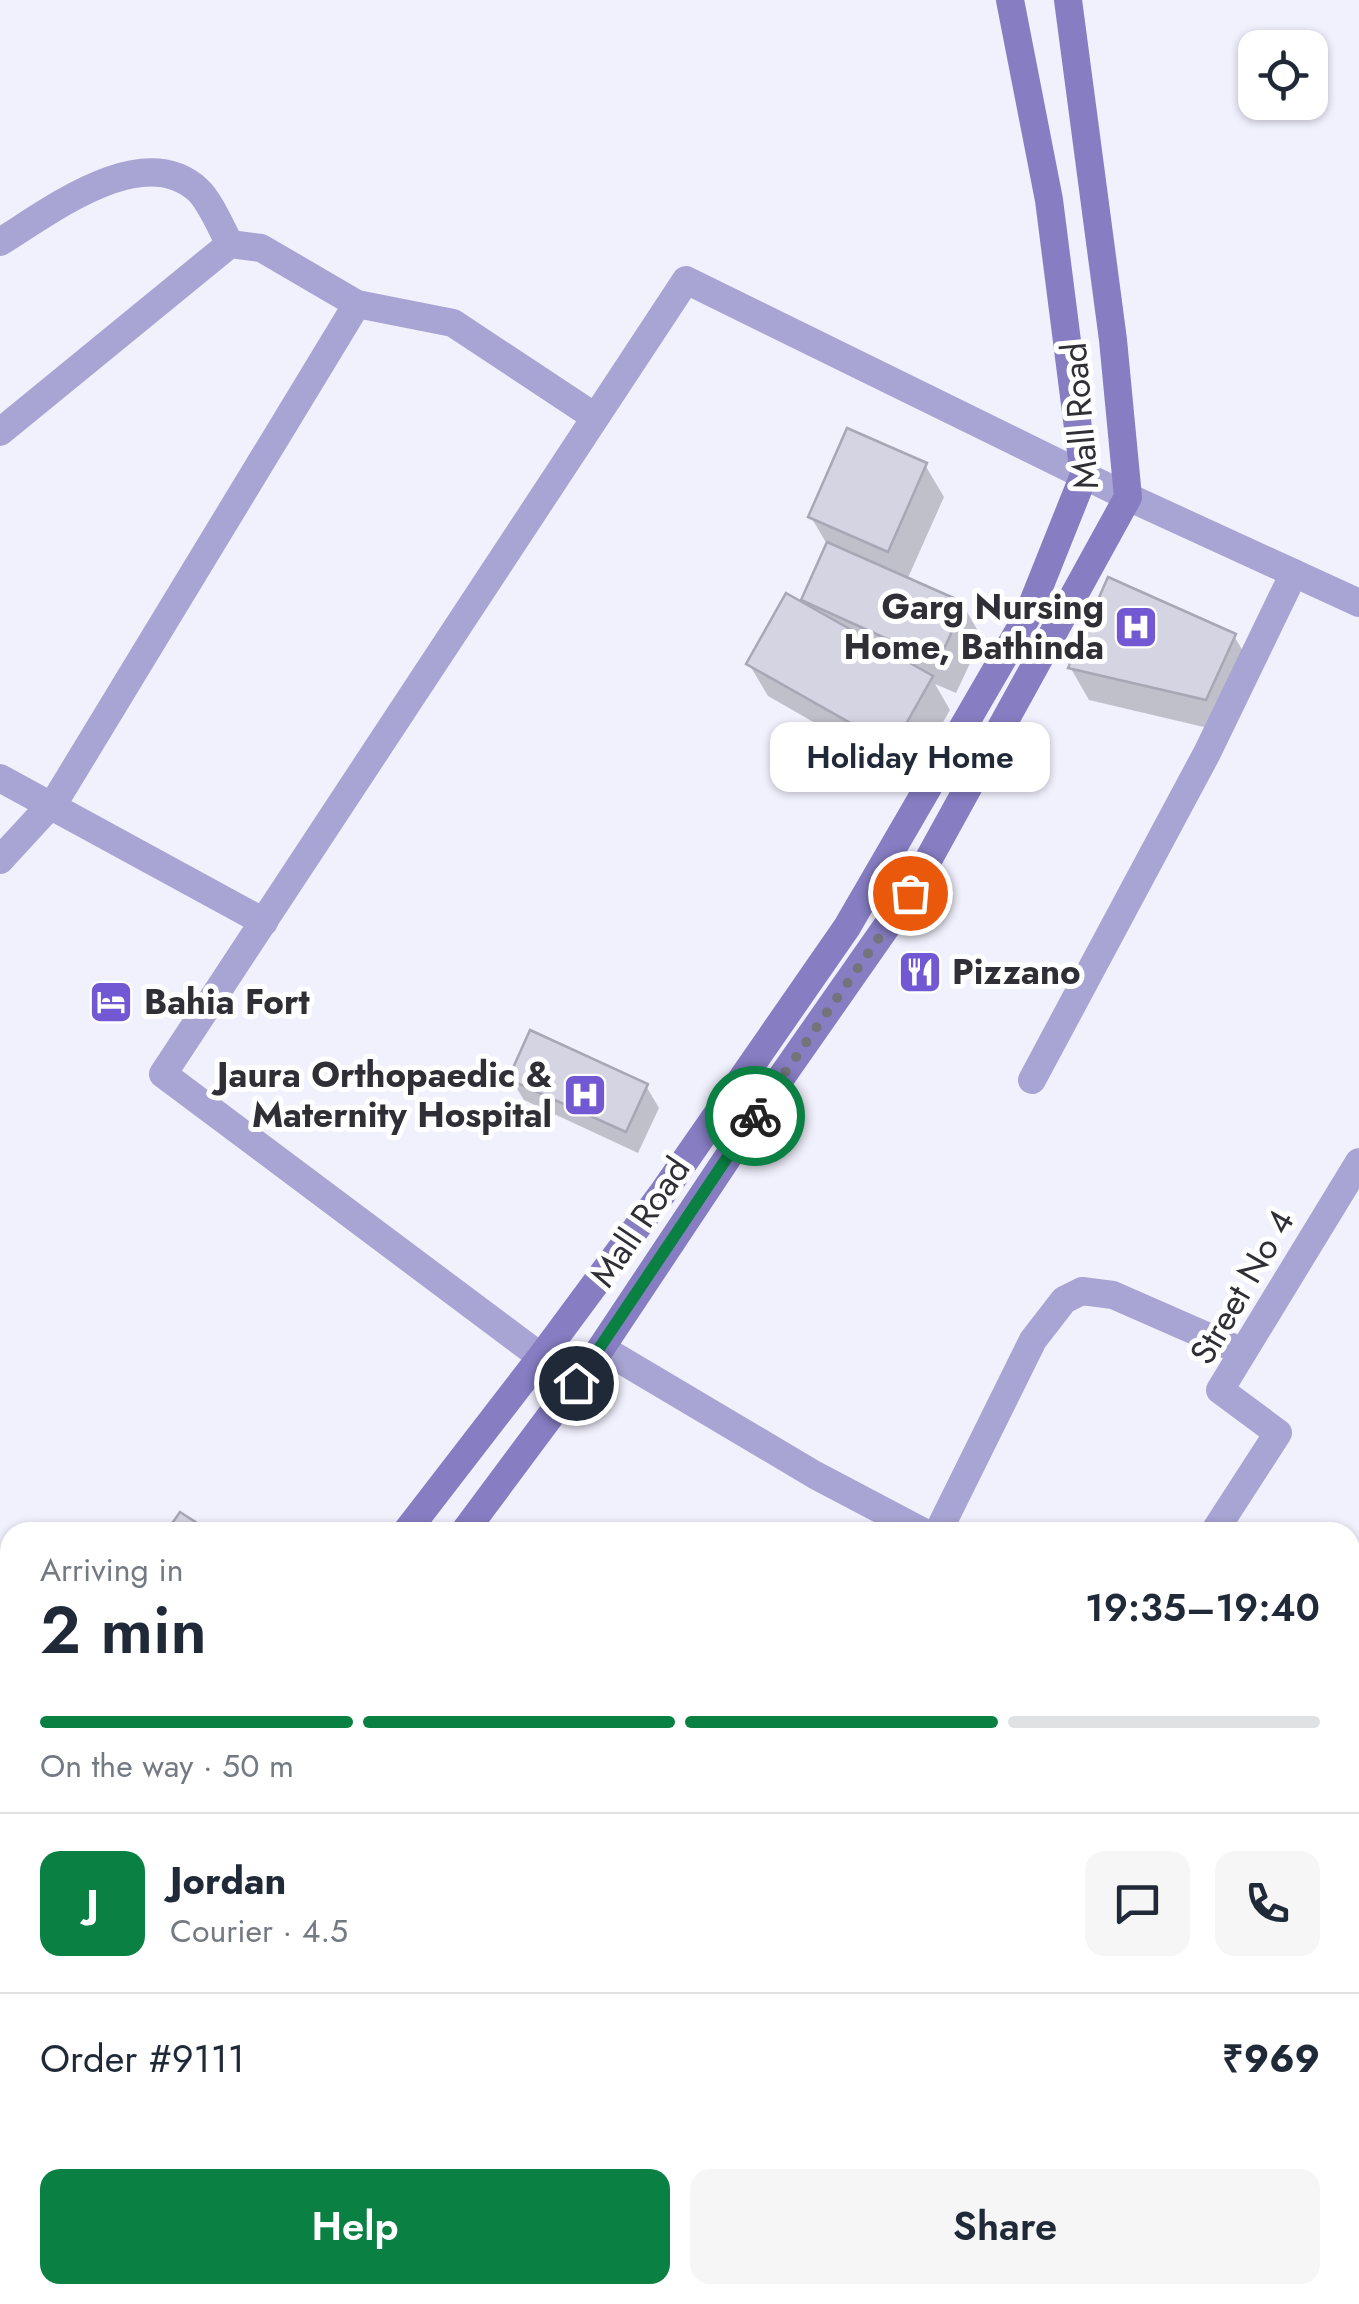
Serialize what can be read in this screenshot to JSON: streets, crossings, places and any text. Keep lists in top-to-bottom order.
{
  "streets": {
    "main road": ["Mall Road"],
    "street": ["Street No 4"]
  },
  "places": {
    "hospital": ["Garg Nursing Home, Bathinda", "Jaura Orthopaedic & Maternity Hospital"],
    "other": ["Holiday Home"],
    "restaurant": ["Pizzano"],
    "hotel": ["Bahia Fort"]
  },
  "page": {
    "bubble": "Holiday Home",
    "heading": ["2 min", "Arriving in", "19:35–19:40"],
    "panel": [
      "Jordan",
      "Courier · 4.5",
      "Order #9111",
      "₹969"
    ],
    "bar": "On the way · 50 m",
    "round": "J",
    "buttons": ["Help", "Share"]
  }
}
